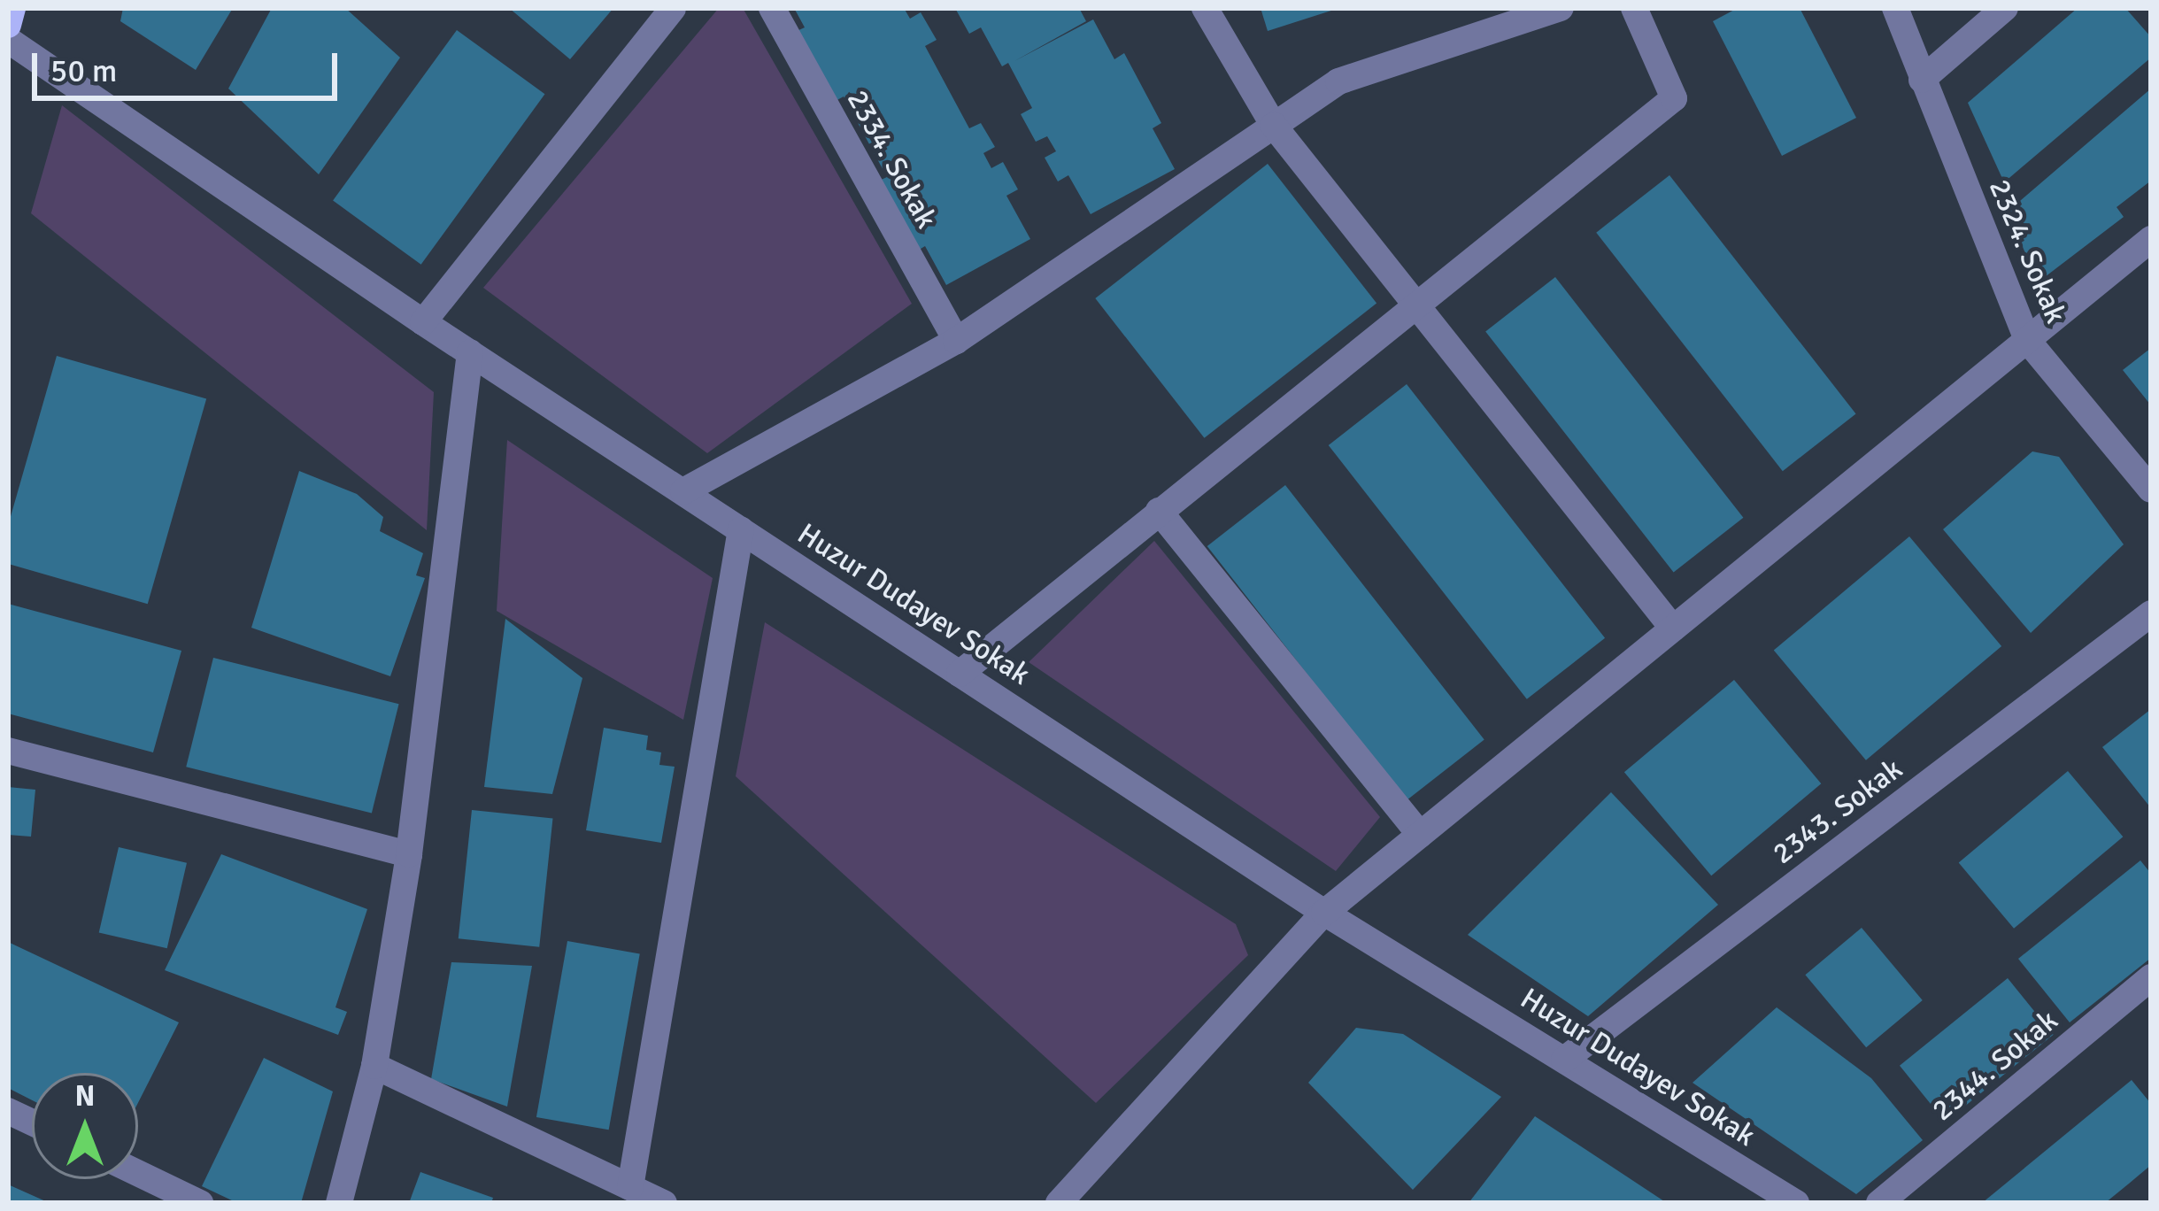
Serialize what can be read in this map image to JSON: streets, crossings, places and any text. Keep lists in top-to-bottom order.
{
  "streets": {
    "street": [
      "2334. Sokak",
      "2324. Sokak",
      "Huzur Dudayev Sokak",
      "2343. Sokak",
      "2344. Sokak"
    ]
  },
  "crossings": [
    ["Huzur Dudayev Sokak", "2343. Sokak"]
  ],
  "scale_bar": "50 m",
  "north": "top"
}
